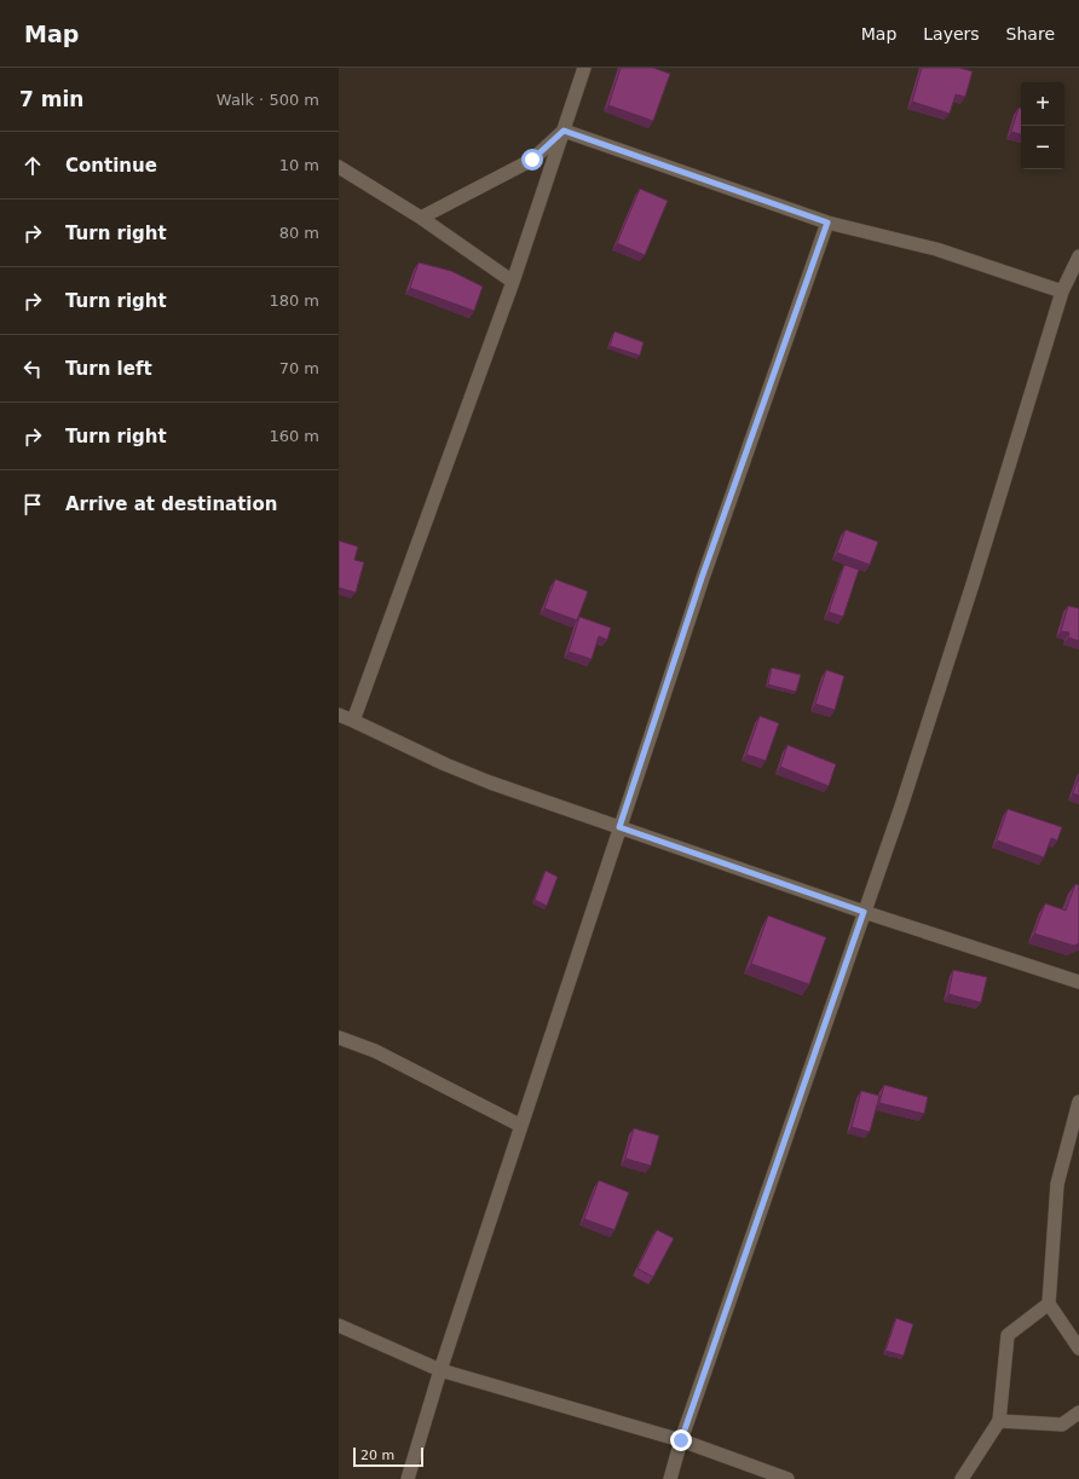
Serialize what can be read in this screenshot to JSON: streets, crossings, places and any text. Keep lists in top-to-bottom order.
{
  "scale_bar": "20 m",
  "page": {
    "header": "Map",
    "nav": ["Map", "Layers", "Share"],
    "heading": ["7 min", "Walk · 500 m"],
    "map_buttons": ["+", "−"],
    "list": [
      ["Continue", "10 m"],
      ["Turn right", "80 m"],
      ["Turn right", "180 m"],
      ["Turn left", "70 m"],
      ["Turn right", "160 m"],
      "Arrive at destination"
    ],
    "scale": "20 m"
  }
}
